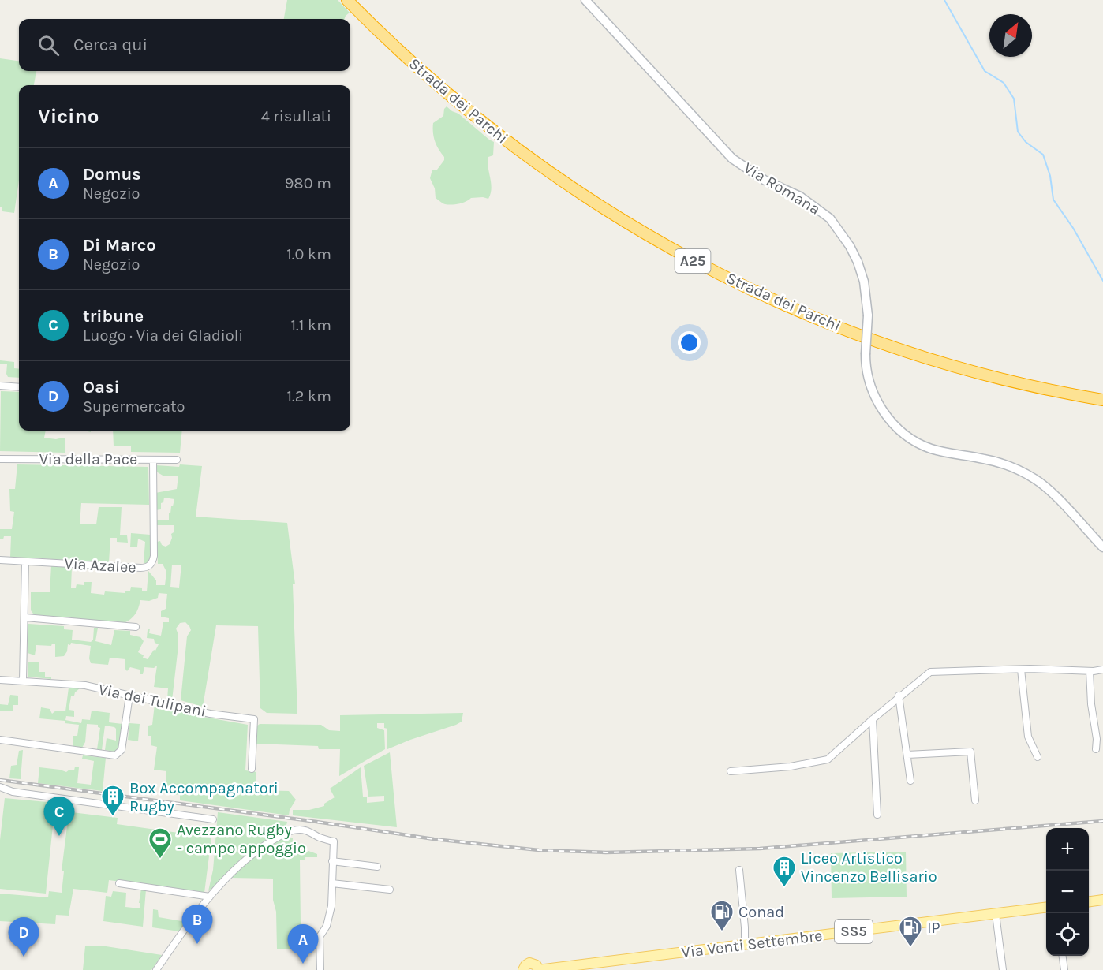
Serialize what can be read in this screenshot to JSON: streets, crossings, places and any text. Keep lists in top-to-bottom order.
{
  "streets": {
    "highway": ["Strada dei Parchi", "A25"],
    "main road": ["Via Romana", "SS5", "Via Venti Settembre"],
    "street": ["Via della Pace", "Via Azalee", "Via dei Tulipani"]
  },
  "crossings": [
    ["Via della Pace", "Via Azalee"],
    ["SS5", "Via Venti Settembre"]
  ],
  "places": {
    "building": ["Box Accompagnatori Rugby", "Liceo Artistico Vincenzo Bellisario"],
    "sports": ["Avezzano Rugby - campo appoggio"],
    "fuel station": ["Conad", "IP"]
  },
  "north": "top right",
  "page": {
    "search": "Cerca qui",
    "heading": ["Vicino", "4 risultati"],
    "list": [
      {
        "mark": "A",
        "name": "Domus",
        "note": "Negozio",
        "value": "980 m"
      },
      {
        "mark": "B",
        "name": "Di Marco",
        "note": "Negozio",
        "value": "1.0 km"
      },
      {
        "mark": "C",
        "name": "tribune",
        "note": "Luogo · Via dei Gladioli",
        "value": "1.1 km"
      },
      {
        "mark": "D",
        "name": "Oasi",
        "note": "Supermercato",
        "value": "1.2 km"
      }
    ],
    "pins": [
      "C",
      "B",
      "D",
      "A"
    ],
    "map_buttons": ["+", "−"]
  }
}
